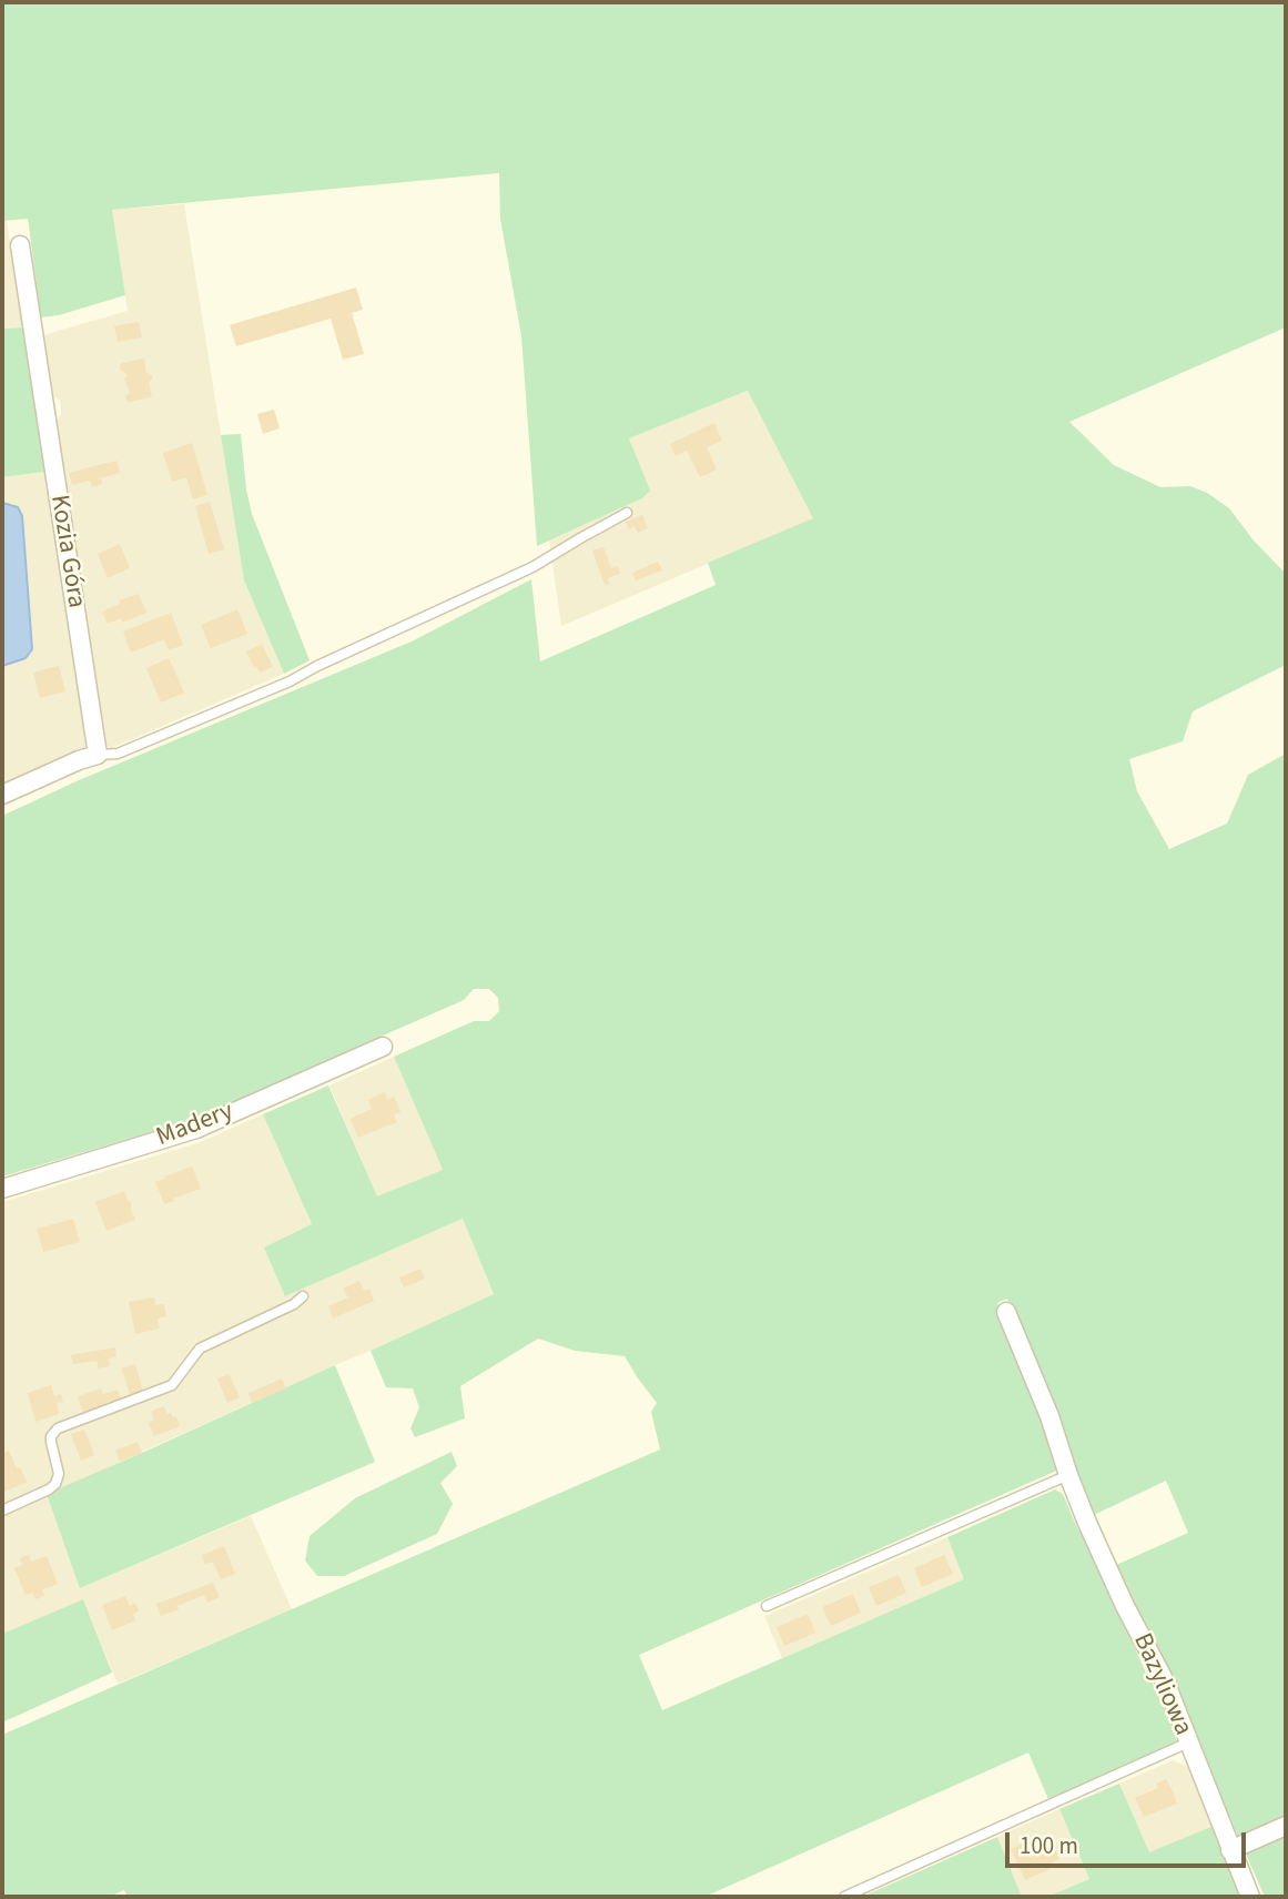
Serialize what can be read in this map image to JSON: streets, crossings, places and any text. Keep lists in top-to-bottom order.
{
  "streets": {
    "street": ["Kozia Góra", "Madery", "Bazyliowa"]
  },
  "scale_bar": "100 m"
}
